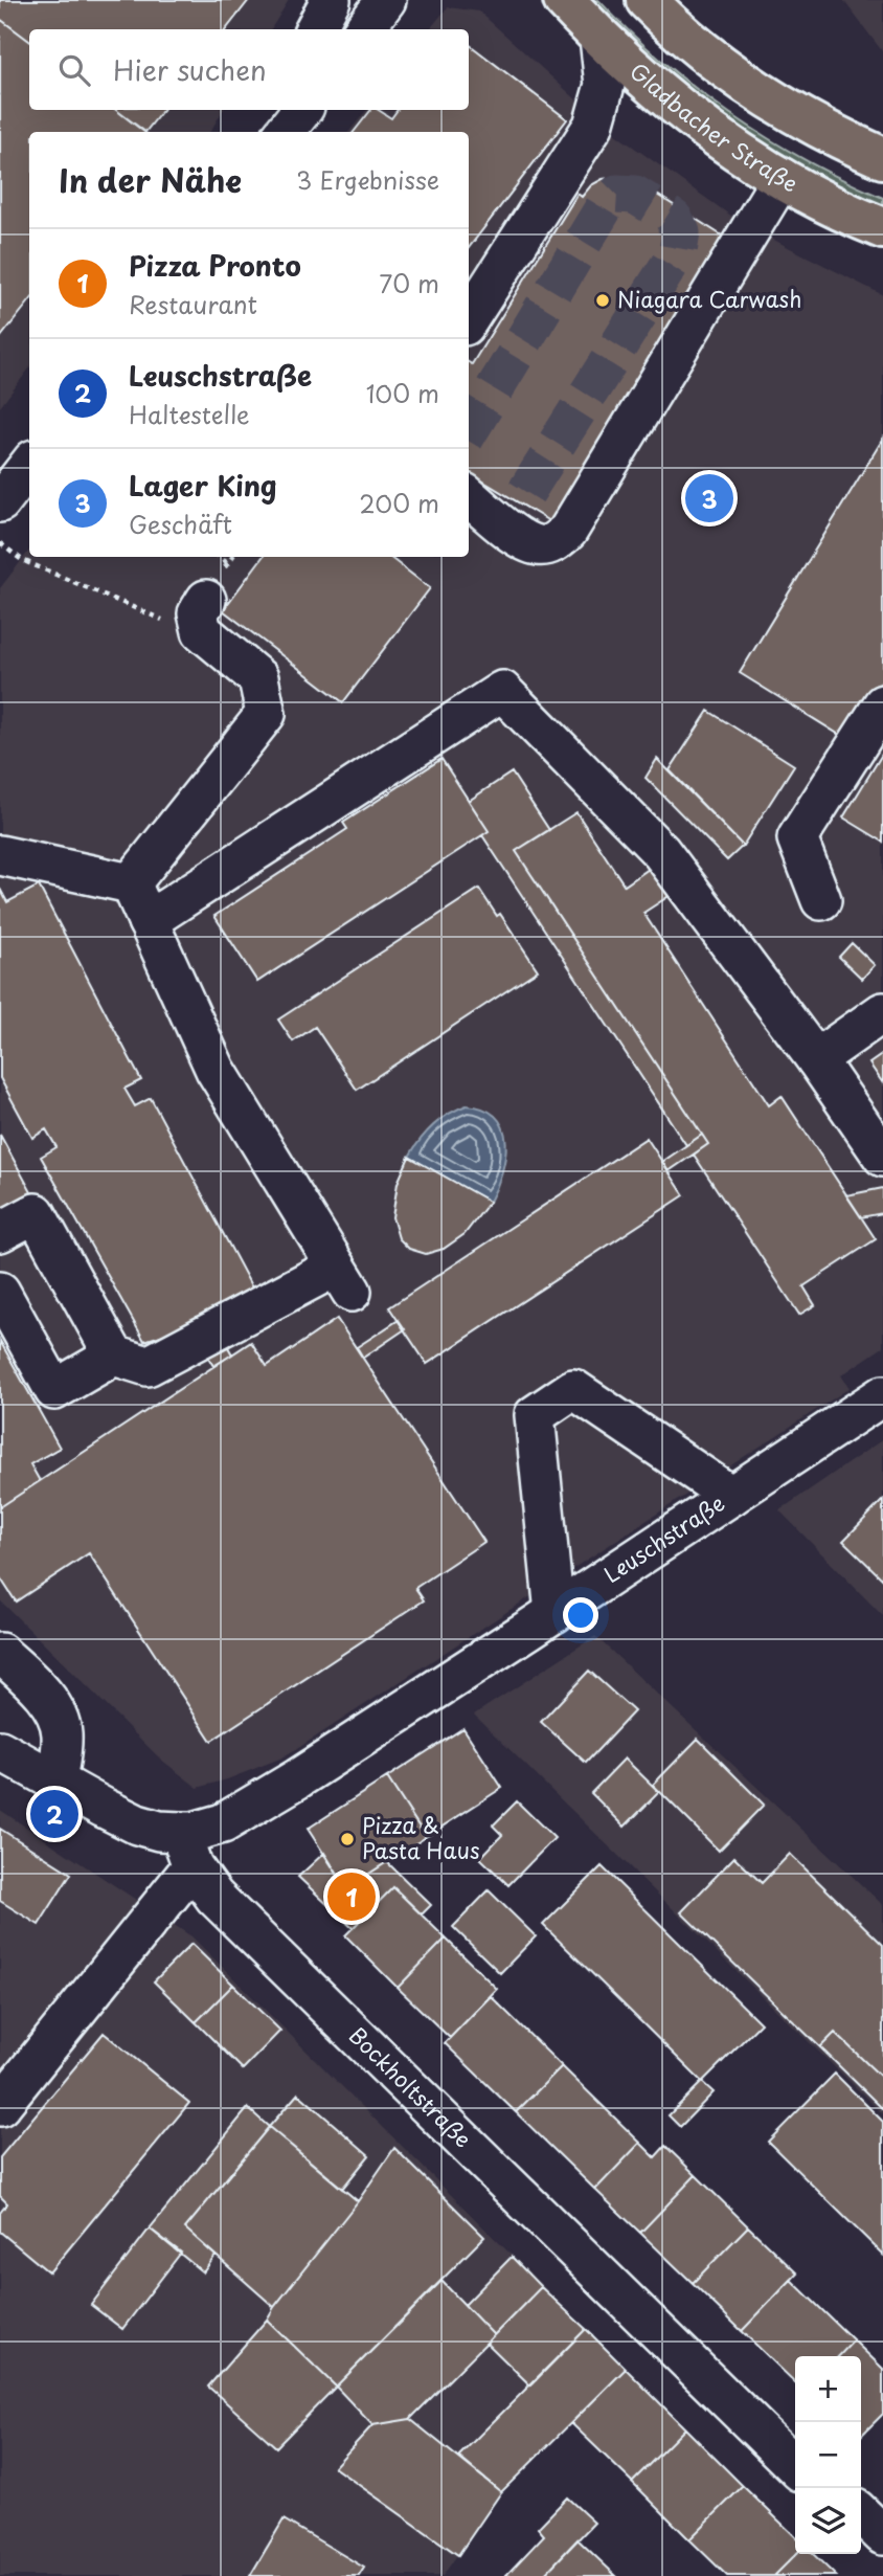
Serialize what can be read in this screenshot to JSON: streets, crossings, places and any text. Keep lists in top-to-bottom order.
{
  "streets": {
    "main road": ["Gladbacher Straße"],
    "street": ["Leuschstraße", "Bockholtstraße"]
  },
  "crossings": [
    ["Leuschstraße", "Bockholtstraße"]
  ],
  "places": ["Niagara Carwash", "Pizza & Pasta Haus"],
  "page": {
    "search": "Hier suchen",
    "heading": ["In der Nähe", "3 Ergebnisse"],
    "list": [
      {
        "mark": "1",
        "name": "Pizza Pronto",
        "note": "Restaurant",
        "value": "70 m"
      },
      {
        "mark": "2",
        "name": "Leuschstraße",
        "note": "Haltestelle",
        "value": "100 m"
      },
      {
        "mark": "3",
        "name": "Lager King",
        "note": "Geschäft",
        "value": "200 m"
      }
    ],
    "pins": ["3", "2", "1"],
    "map_buttons": ["+", "−"]
  }
}
